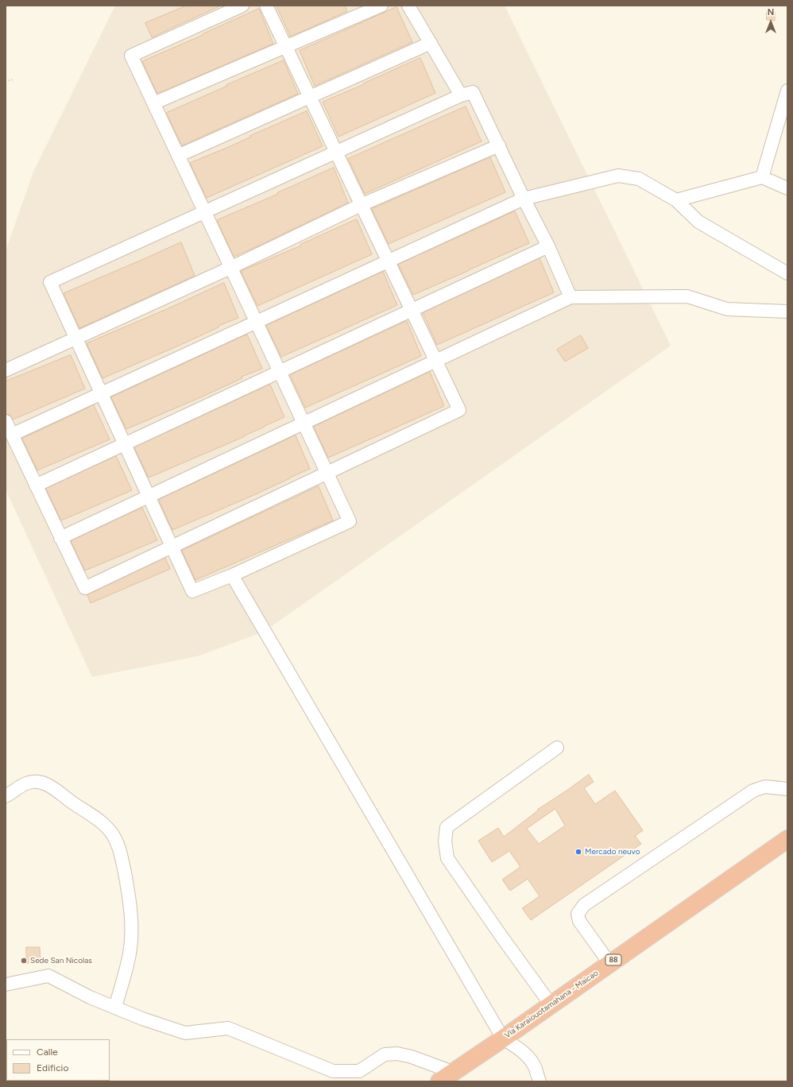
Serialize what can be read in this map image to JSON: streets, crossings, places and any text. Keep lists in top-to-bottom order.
{
  "streets": {
    "highway": ["88", "Vía Karaiouotamahana - Maicao"]
  },
  "places": ["Mercado neuvo", "Sede San Nicolas"],
  "legend": ["Calle", "Edificio"],
  "north": "top"
}
